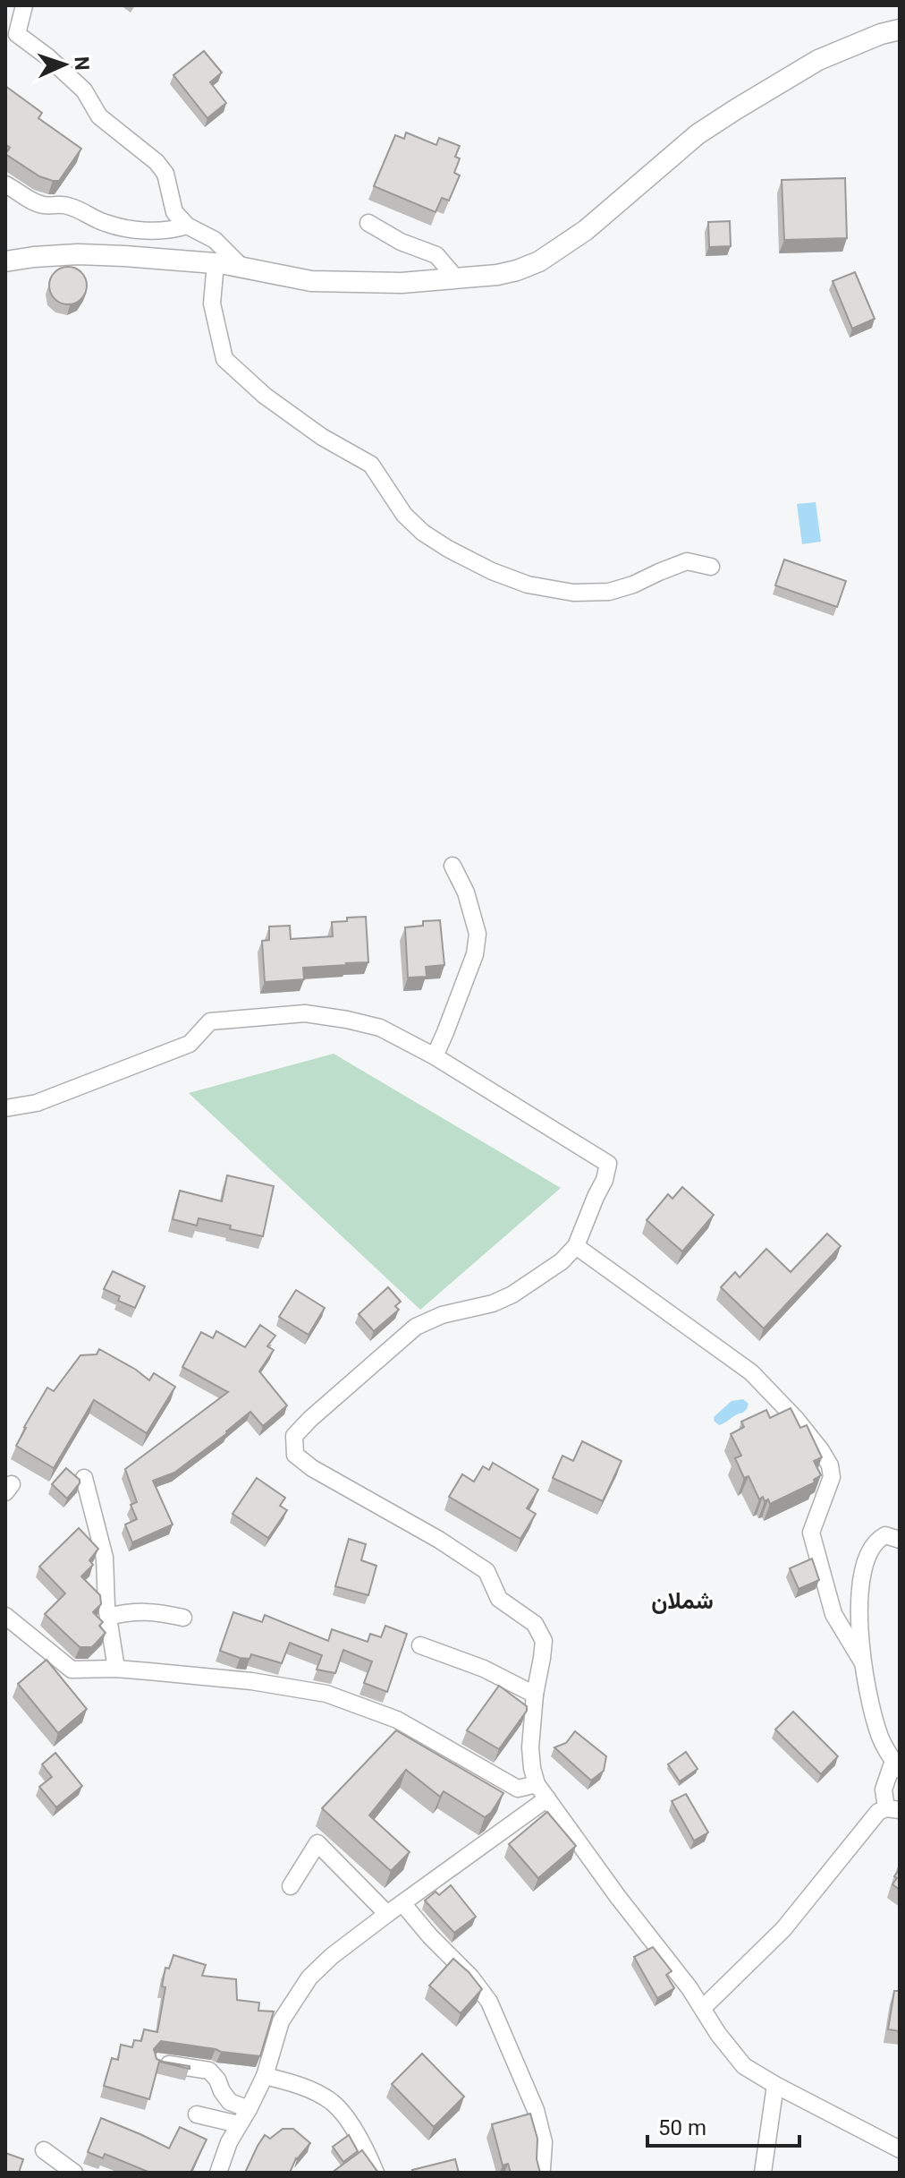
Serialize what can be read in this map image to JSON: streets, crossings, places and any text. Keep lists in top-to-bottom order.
{
  "districts": ["شملان"],
  "scale_bar": "50 m",
  "north": "right"
}
